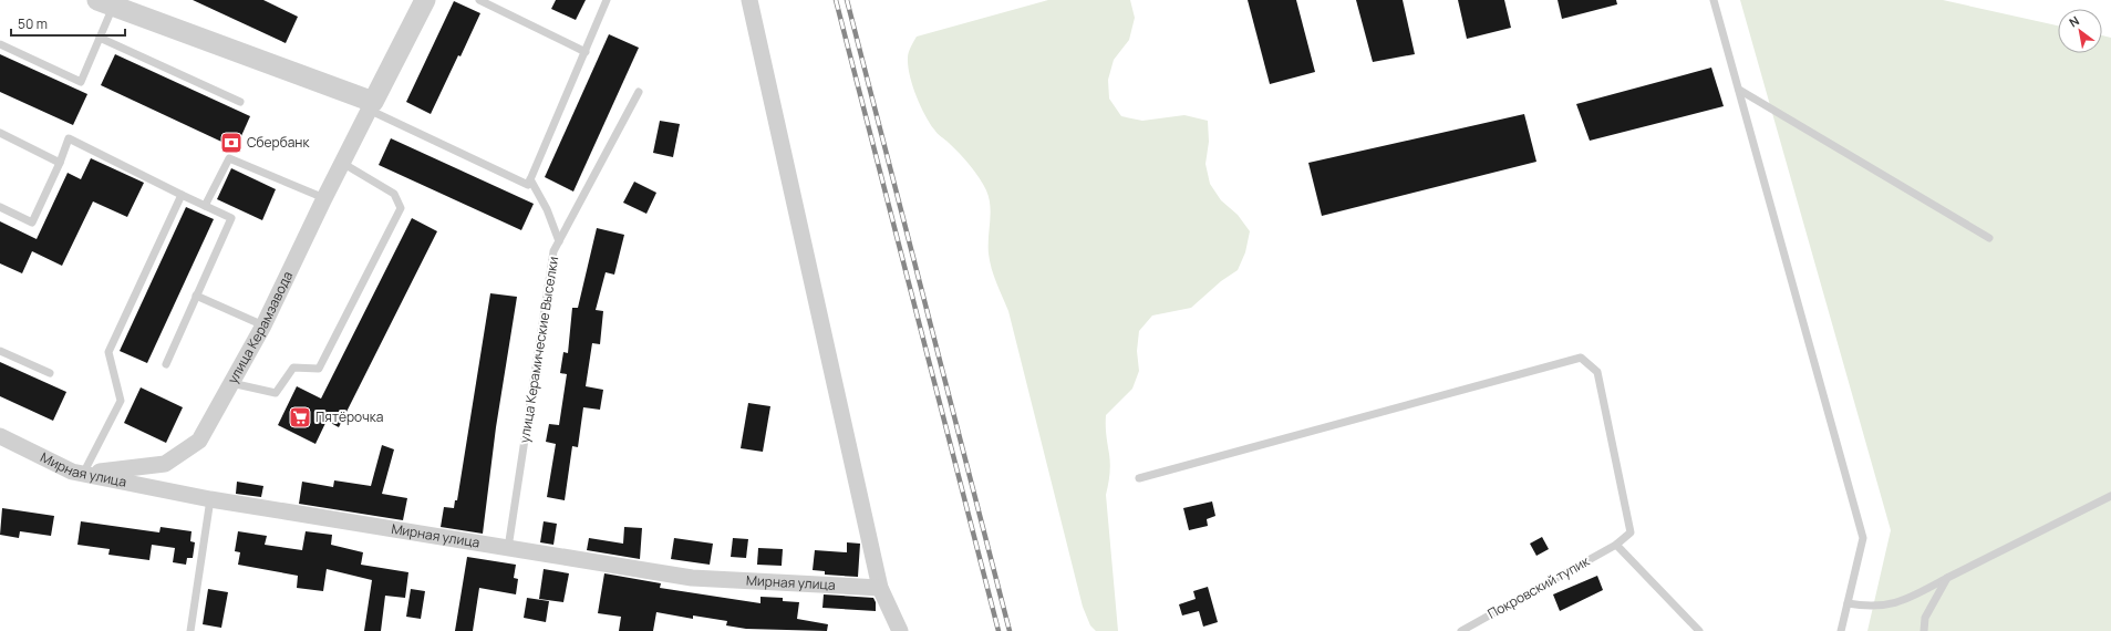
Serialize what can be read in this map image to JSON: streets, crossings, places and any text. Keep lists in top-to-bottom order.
{
  "streets": {
    "street": ["улица Керамзавода", "Мирная улица"],
    "lane": ["улица Керамические Выселки", "Покровский тупик"]
  },
  "crossings": [
    ["улица Керамзавода", "Мирная улица"],
    ["улица Керамические Выселки", "Мирная улица"]
  ],
  "places": {
    "bank": ["Сбербанк"],
    "supermarket": ["Пятёрочка"]
  },
  "scale_bar": "50 m",
  "north": "top left"
}
